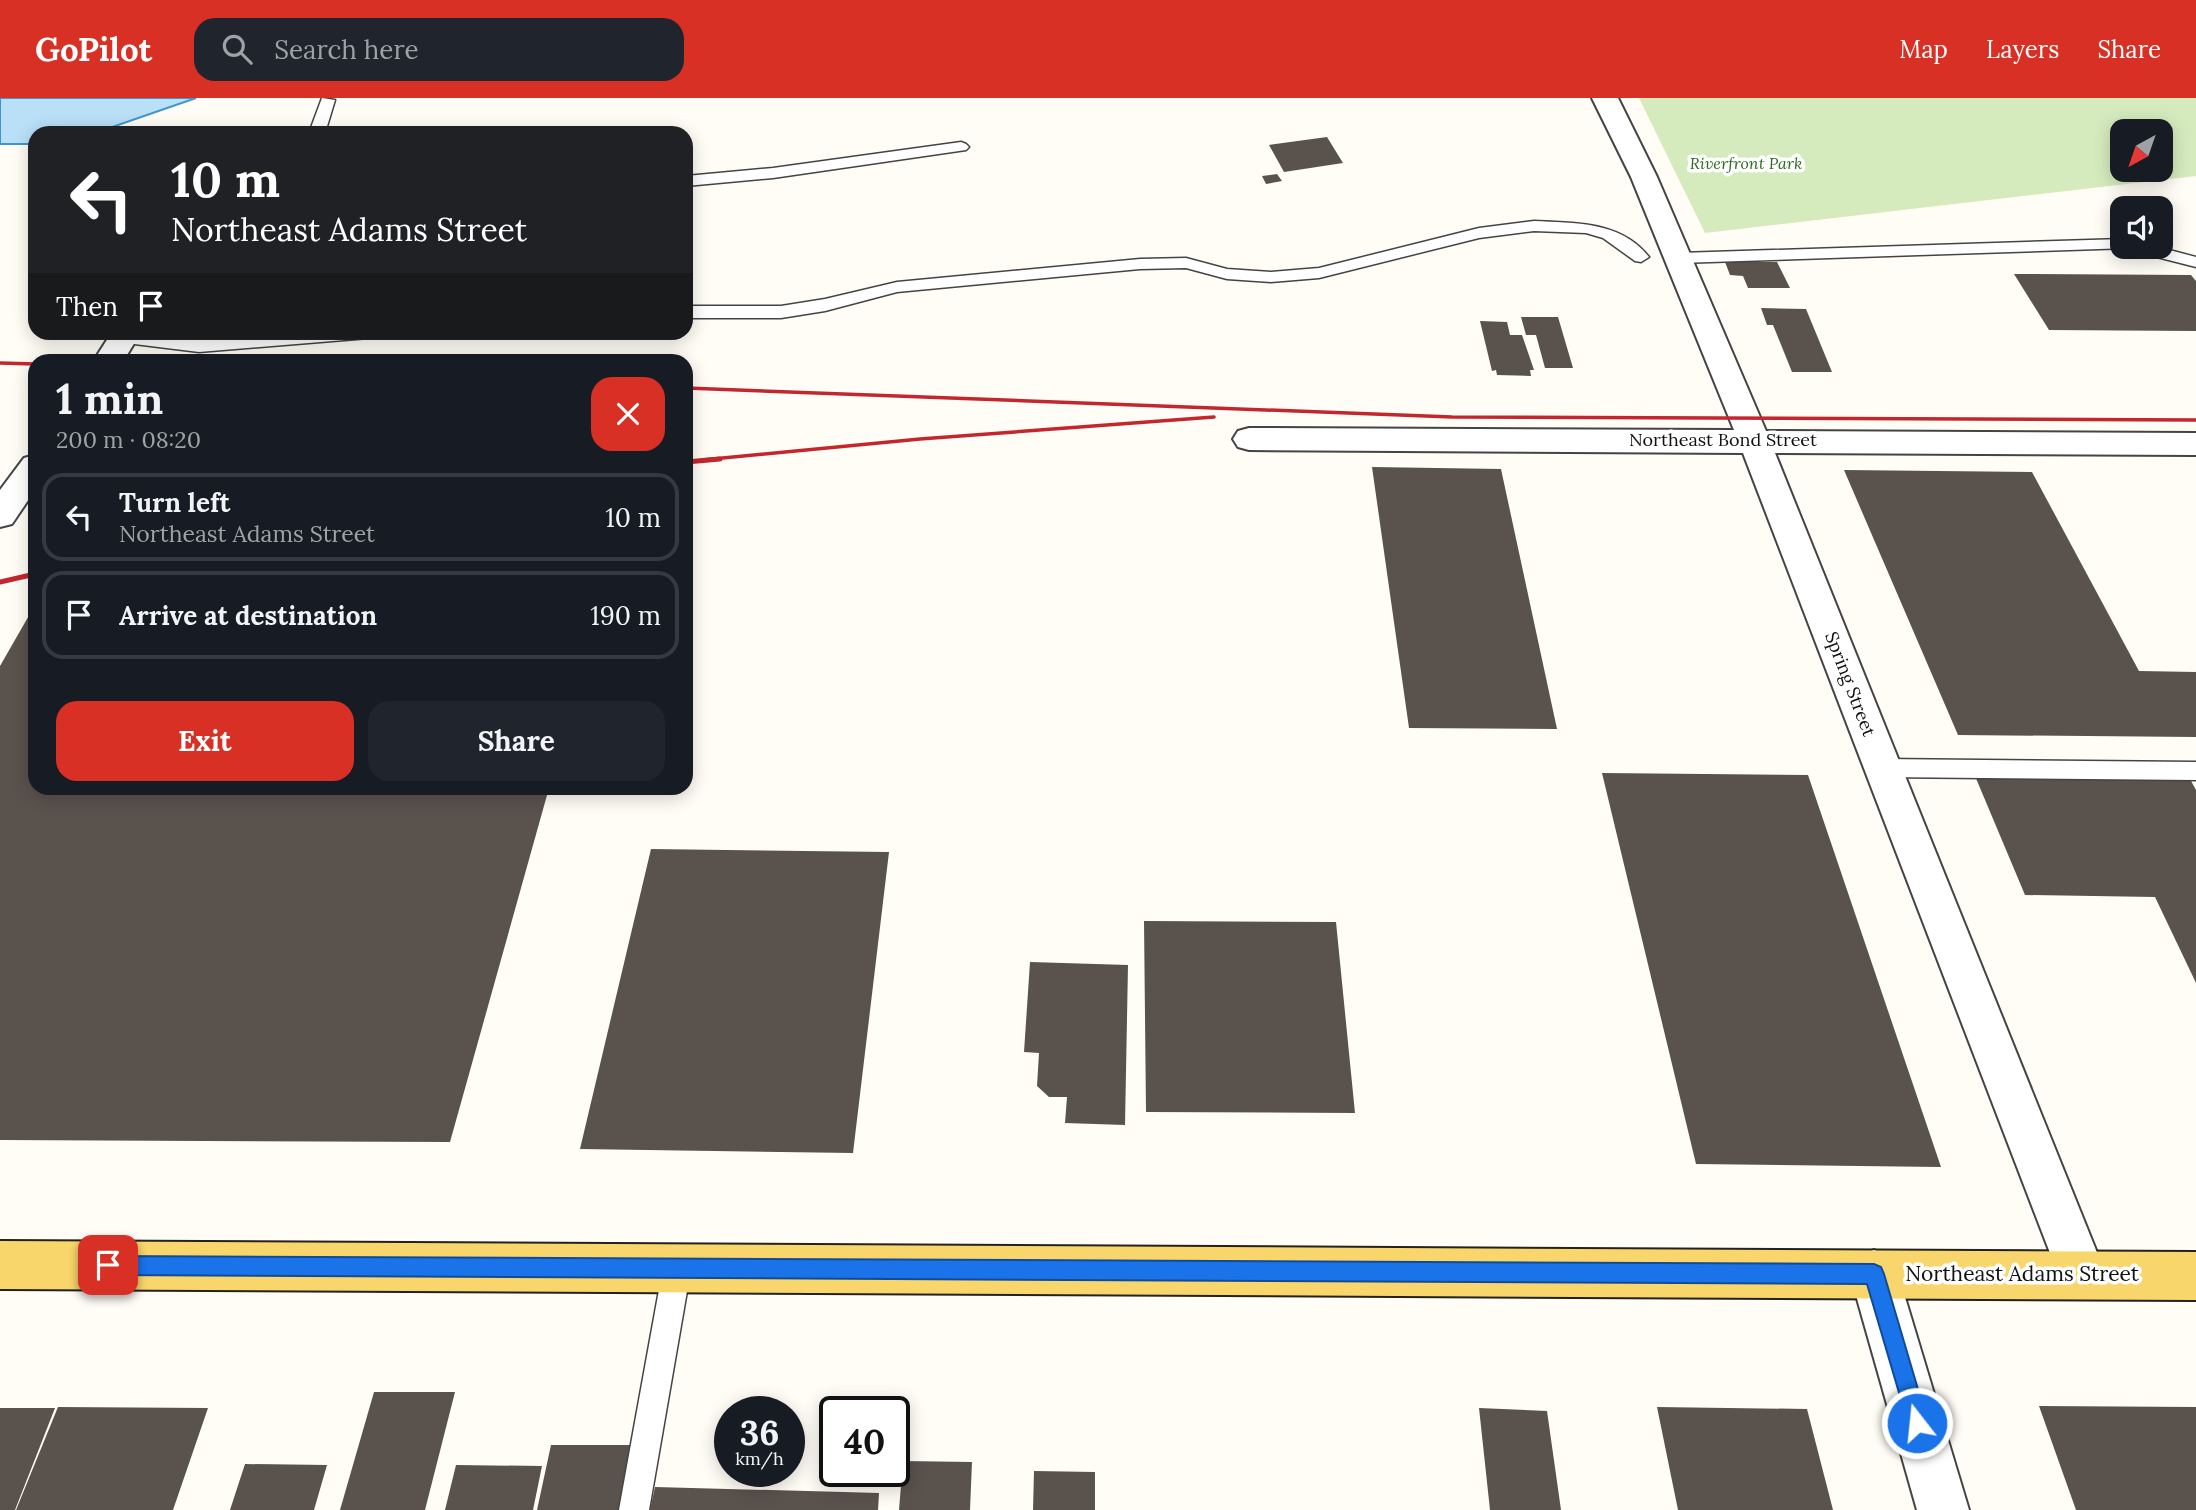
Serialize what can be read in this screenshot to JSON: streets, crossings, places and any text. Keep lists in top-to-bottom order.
{
  "streets": {
    "main road": ["Northeast Adams Street"],
    "street": ["Northeast Bond Street", "Spring Street"]
  },
  "crossings": [
    ["Northeast Bond Street", "Spring Street"],
    ["Spring Street", "Northeast Adams Street"]
  ],
  "parks": ["Riverfront Park"],
  "north": "bottom left",
  "page": {
    "header": "GoPilot",
    "search": "Search here",
    "nav": ["Map", "Layers", "Share"],
    "turn": ["10 m", "Northeast Adams Street"],
    "then": "Then",
    "heading": ["1 min", "200 m · 08:20"],
    "list": [
      {
        "name": "Turn left",
        "note": "Northeast Adams Street",
        "value": "10 m"
      },
      {
        "name": "Arrive at destination",
        "value": "190 m"
      }
    ],
    "buttons": ["Exit", "Share"],
    "speed": "36 km/h",
    "limit": "40"
  }
}
